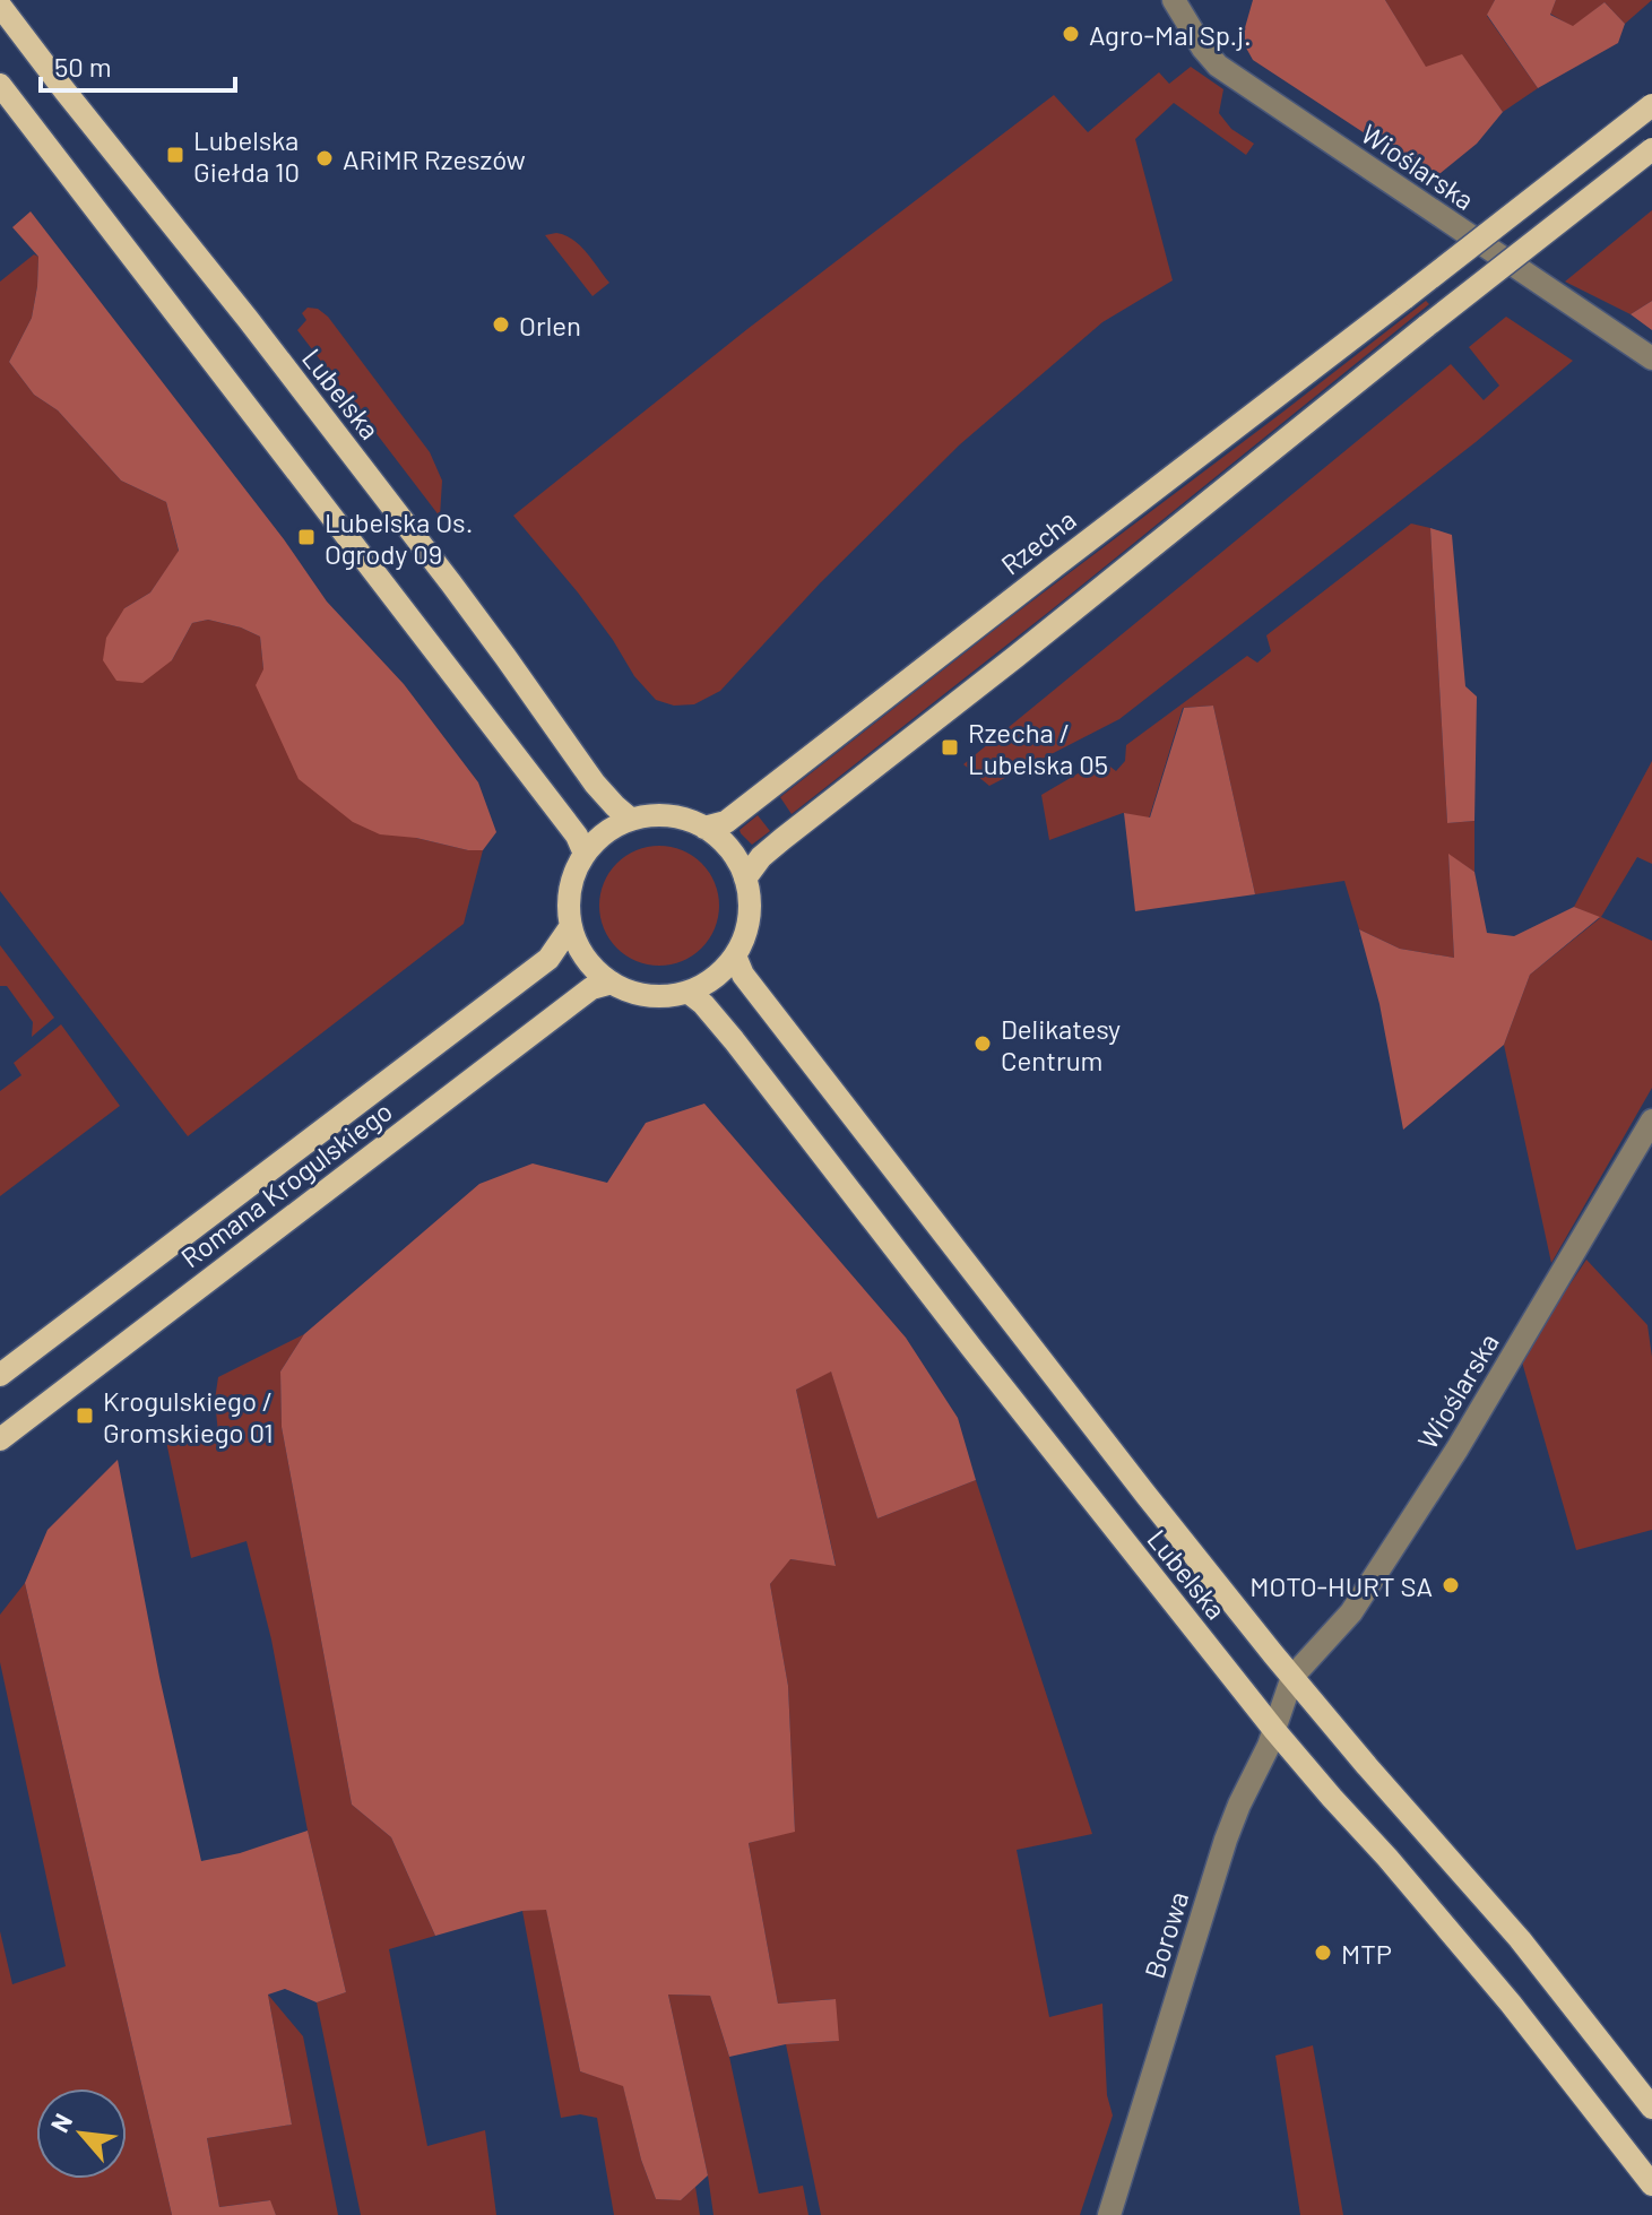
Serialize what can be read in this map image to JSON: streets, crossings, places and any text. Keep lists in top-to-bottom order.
{
  "streets": {
    "main road": ["Lubelska", "Rzecha", "Romana Krogulskiego"],
    "street": ["Wioślarska", "Borowa"]
  },
  "crossings": [
    ["Wioślarska", "Lubelska"],
    ["Wioślarska", "Borowa"],
    ["Lubelska", "Rzecha"],
    ["Lubelska", "Romana Krogulskiego"],
    ["Lubelska", "Borowa"],
    ["Rzecha", "Romana Krogulskiego"]
  ],
  "places": {
    "other": [
      "Agro-Mal Sp.j.",
      "ARiMR Rzeszów",
      "Orlen",
      "Delikatesy Centrum",
      "MOTO-HURT SA",
      "MTP"
    ],
    "transit": [
      "Lubelska Giełda 10",
      "Lubelska Os. Ogrody 09",
      "Rzecha / Lubelska 05",
      "Krogulskiego / Gromskiego 01"
    ]
  },
  "scale_bar": "50 m",
  "north": "top left"
}
